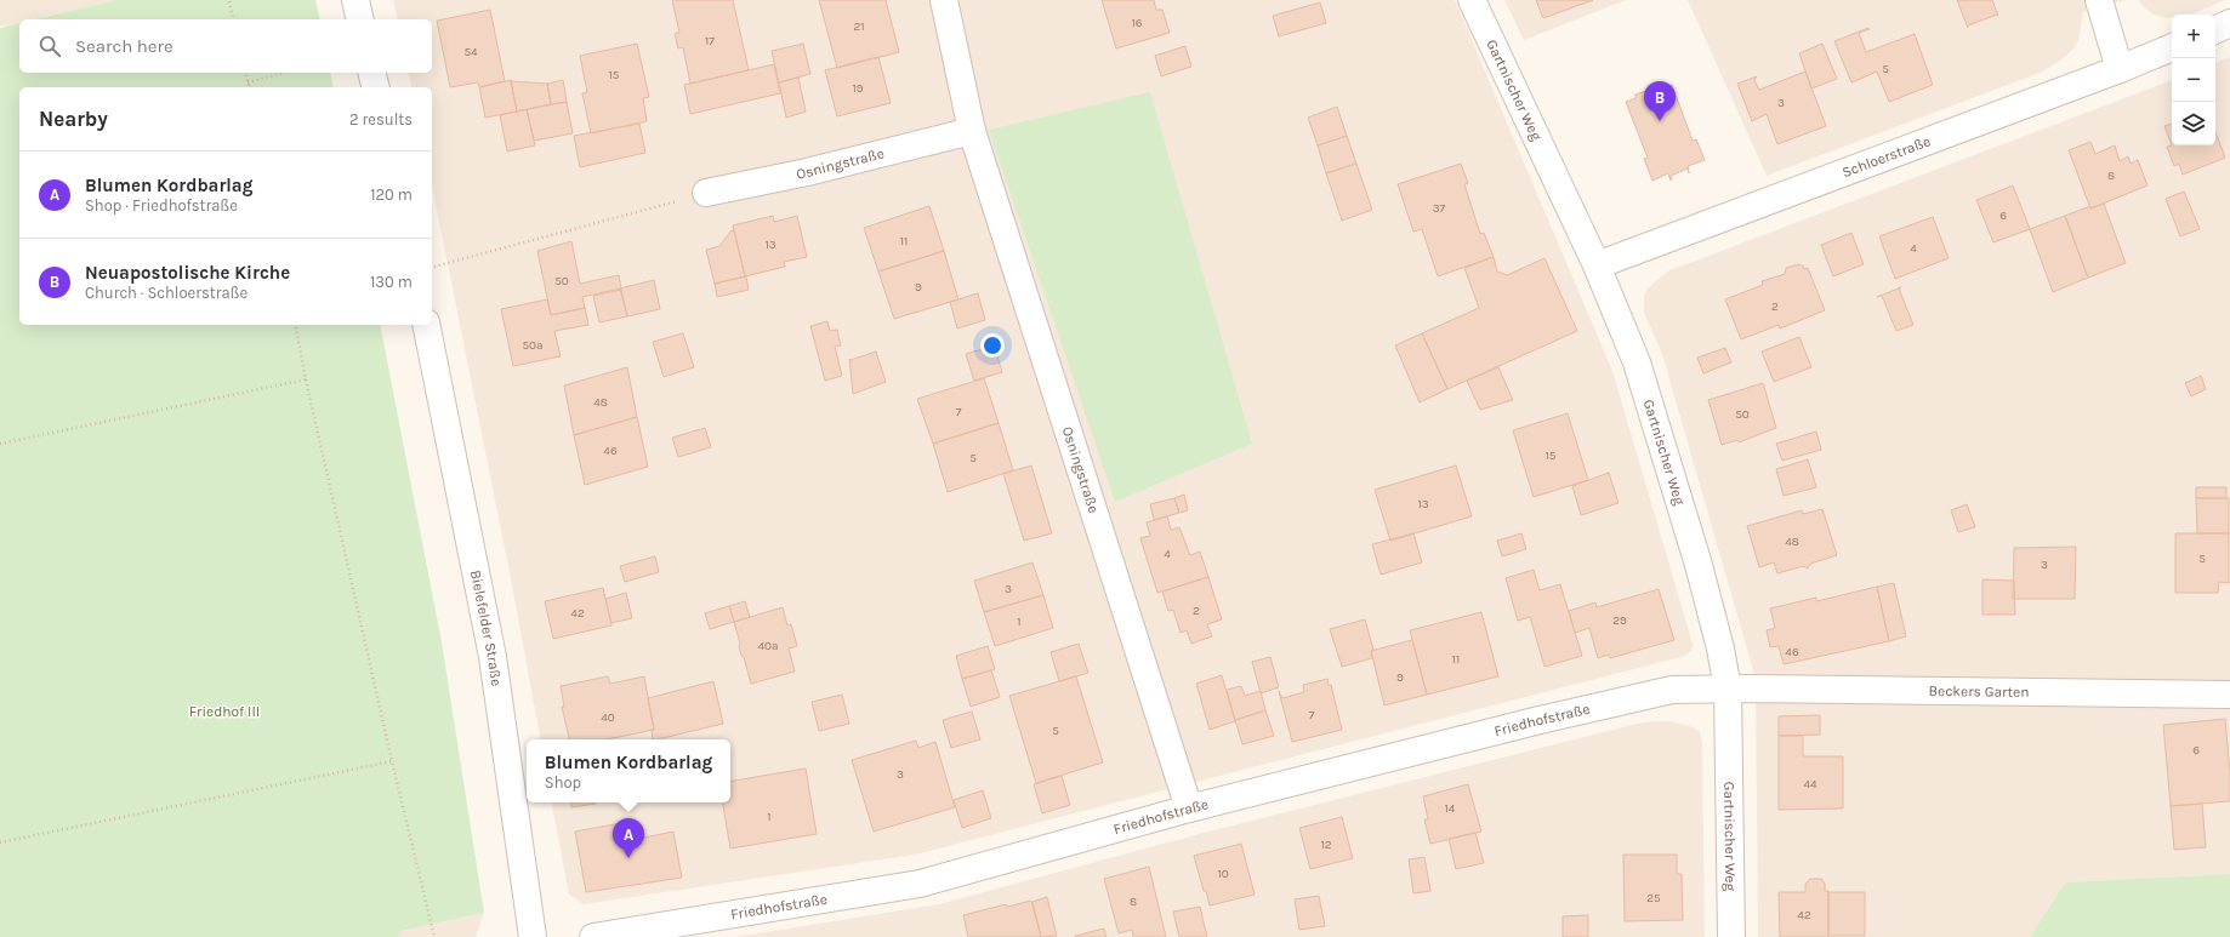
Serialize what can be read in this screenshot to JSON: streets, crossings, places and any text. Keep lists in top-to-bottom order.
{
  "streets": {
    "street": [
      "Gartnischer Weg",
      "Schloerstraße",
      "Osningstraße",
      "Bielefelder Straße",
      "Beckers Garten",
      "Friedhofstraße"
    ]
  },
  "crossings": [
    ["Gartnischer Weg", "Schloerstraße"],
    ["Gartnischer Weg", "Beckers Garten"],
    ["Gartnischer Weg", "Friedhofstraße"],
    ["Osningstraße", "Friedhofstraße"],
    ["Beckers Garten", "Friedhofstraße"]
  ],
  "parks": ["Friedhof III"],
  "house_numbers": [
    "16",
    "21",
    "17",
    "54",
    "5",
    "15",
    "19",
    "3",
    "8",
    "37",
    "6",
    "11",
    "13",
    "4",
    "50",
    "9",
    "2",
    "50a",
    "48",
    "7",
    "50",
    "46",
    "15",
    "5",
    "13",
    "48",
    "4",
    "5",
    "3",
    "3",
    "2",
    "42",
    "29",
    "1",
    "40a",
    "46",
    "11",
    "9",
    "7",
    "40",
    "5",
    "6",
    "3",
    "44",
    "14",
    "1",
    "12",
    "10",
    "25",
    "8",
    "42"
  ],
  "page": {
    "map_buttons": ["+", "−"],
    "search": "Search here",
    "pins": ["B", "A"],
    "heading": ["Nearby", "2 results"],
    "list": [
      {
        "mark": "A",
        "name": "Blumen Kordbarlag",
        "note": "Shop · Friedhofstraße",
        "value": "120 m"
      },
      {
        "mark": "B",
        "name": "Neuapostolische Kirche",
        "note": "Church · Schloerstraße",
        "value": "130 m"
      }
    ],
    "popup": ["Blumen Kordbarlag", "Shop"]
  }
}
